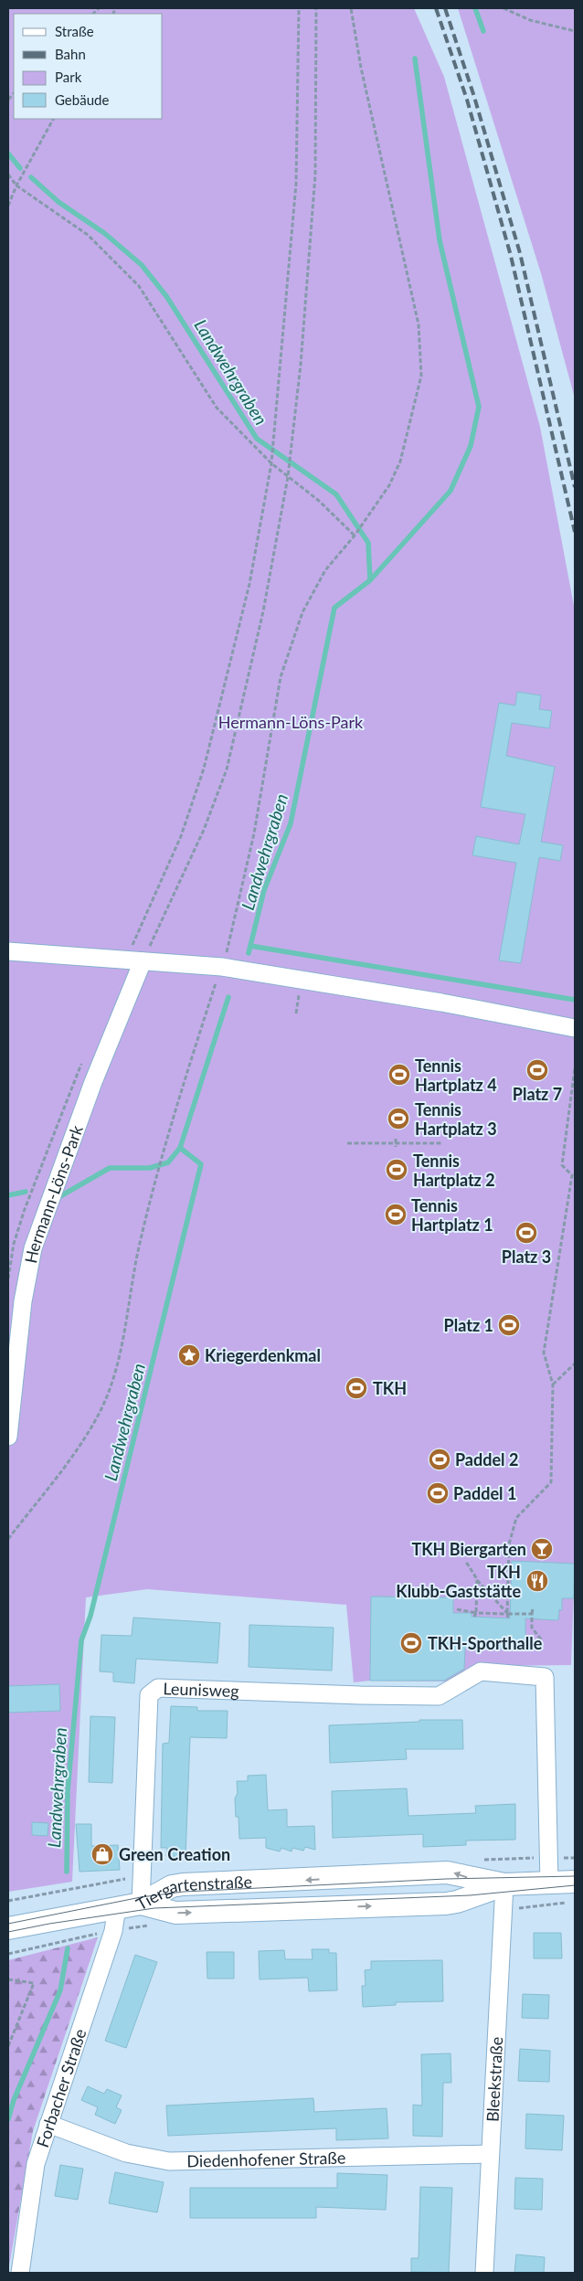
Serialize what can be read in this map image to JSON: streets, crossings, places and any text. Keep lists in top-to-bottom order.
{
  "streets": {
    "main road": ["Tiergartenstraße"],
    "street": [
      "Hermann-Löns-Park",
      "Leunisweg",
      "Bleekstraße",
      "Forbacher Straße",
      "Diedenhofener Straße"
    ]
  },
  "crossings": [
    ["Leunisweg", "Tiergartenstraße"],
    ["Tiergartenstraße", "Bleekstraße"],
    ["Bleekstraße", "Diedenhofener Straße"],
    ["Forbacher Straße", "Diedenhofener Straße"]
  ],
  "water": ["Landwehrgraben"],
  "parks": ["Hermann-Löns-Park"],
  "places": {
    "sports": [
      "Platz 7",
      "Tennis Hartplatz 4",
      "Tennis Hartplatz 3",
      "Tennis Hartplatz 2",
      "Tennis Hartplatz 1",
      "Platz 3",
      "Platz 1",
      "TKH",
      "Paddel 2",
      "Paddel 1",
      "TKH-Sporthalle"
    ],
    "place": ["Kriegerdenkmal"],
    "bar": ["TKH Biergarten"],
    "restaurant": ["TKH Klubb-Gaststätte"],
    "shop": ["Green Creation"]
  },
  "legend": [
    "Straße",
    "Bahn",
    "Park",
    "Gebäude"
  ]
}
